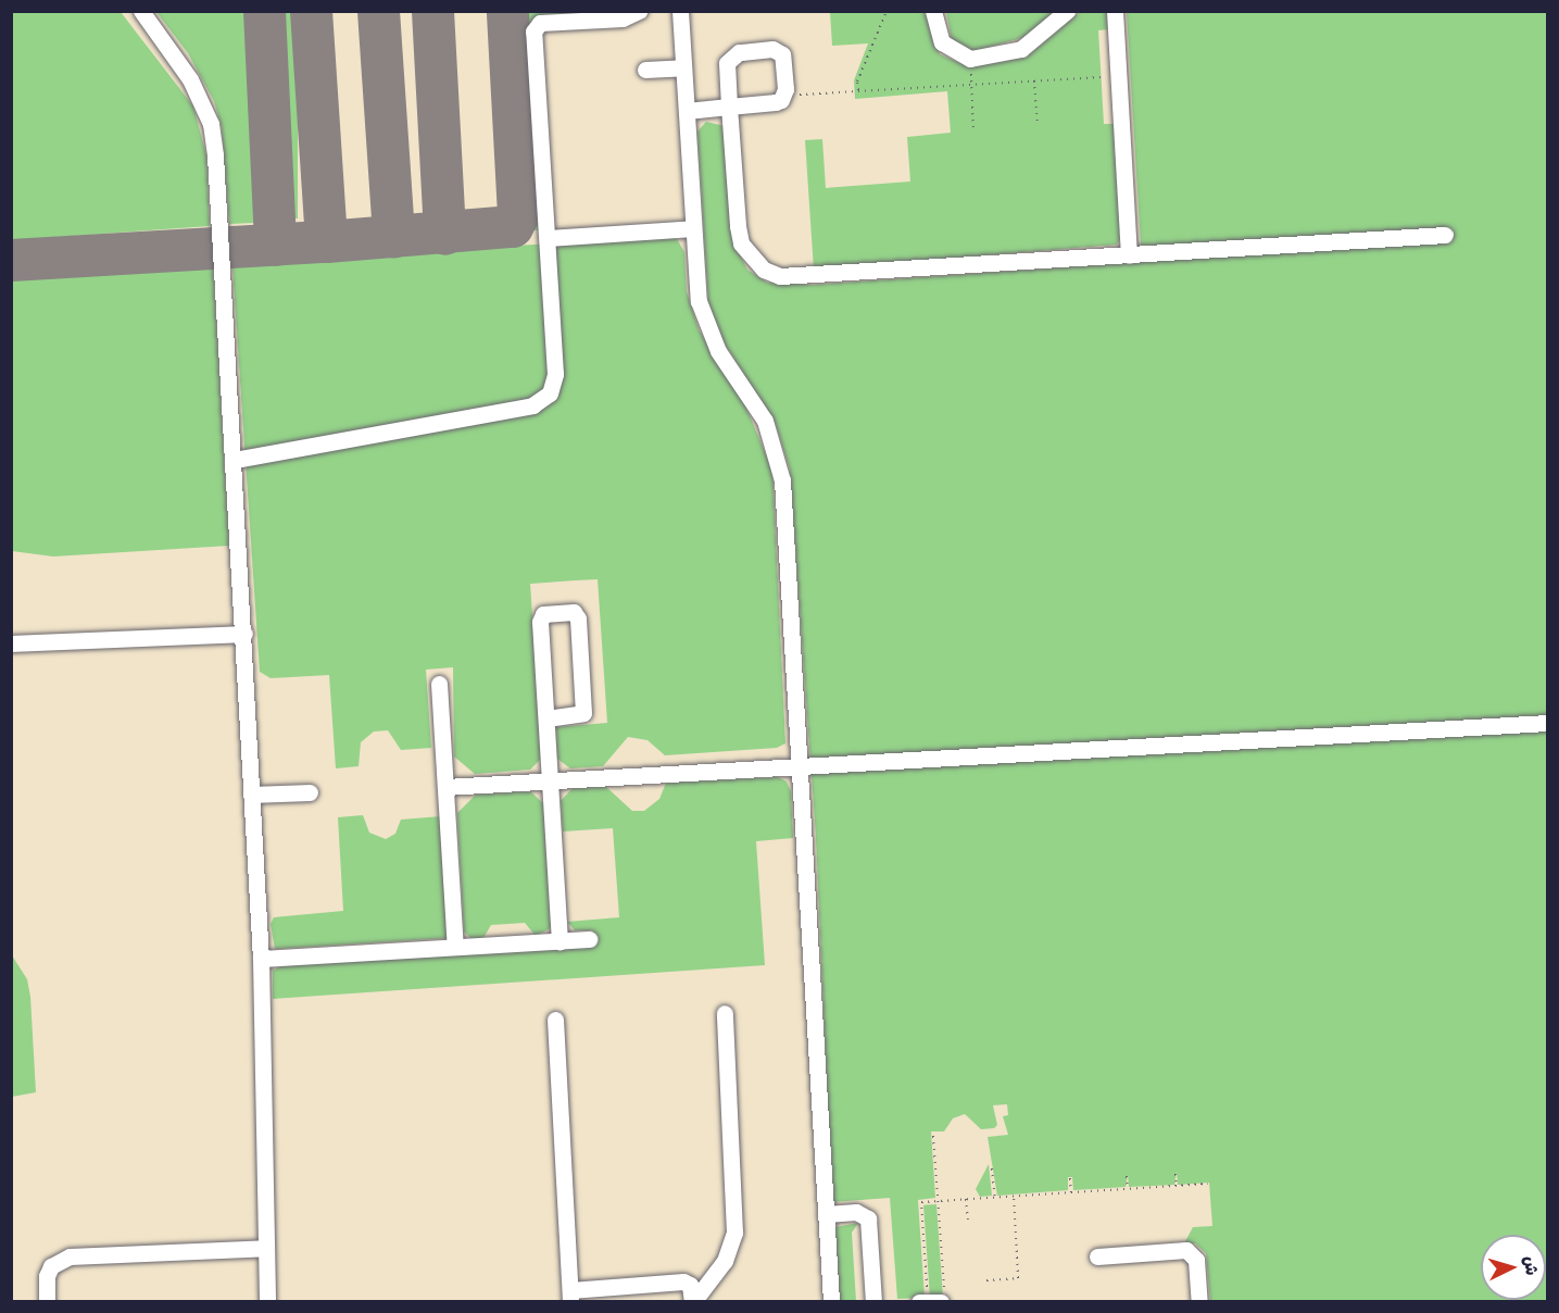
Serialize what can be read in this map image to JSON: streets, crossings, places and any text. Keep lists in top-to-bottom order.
{
  "north": "right"
}
